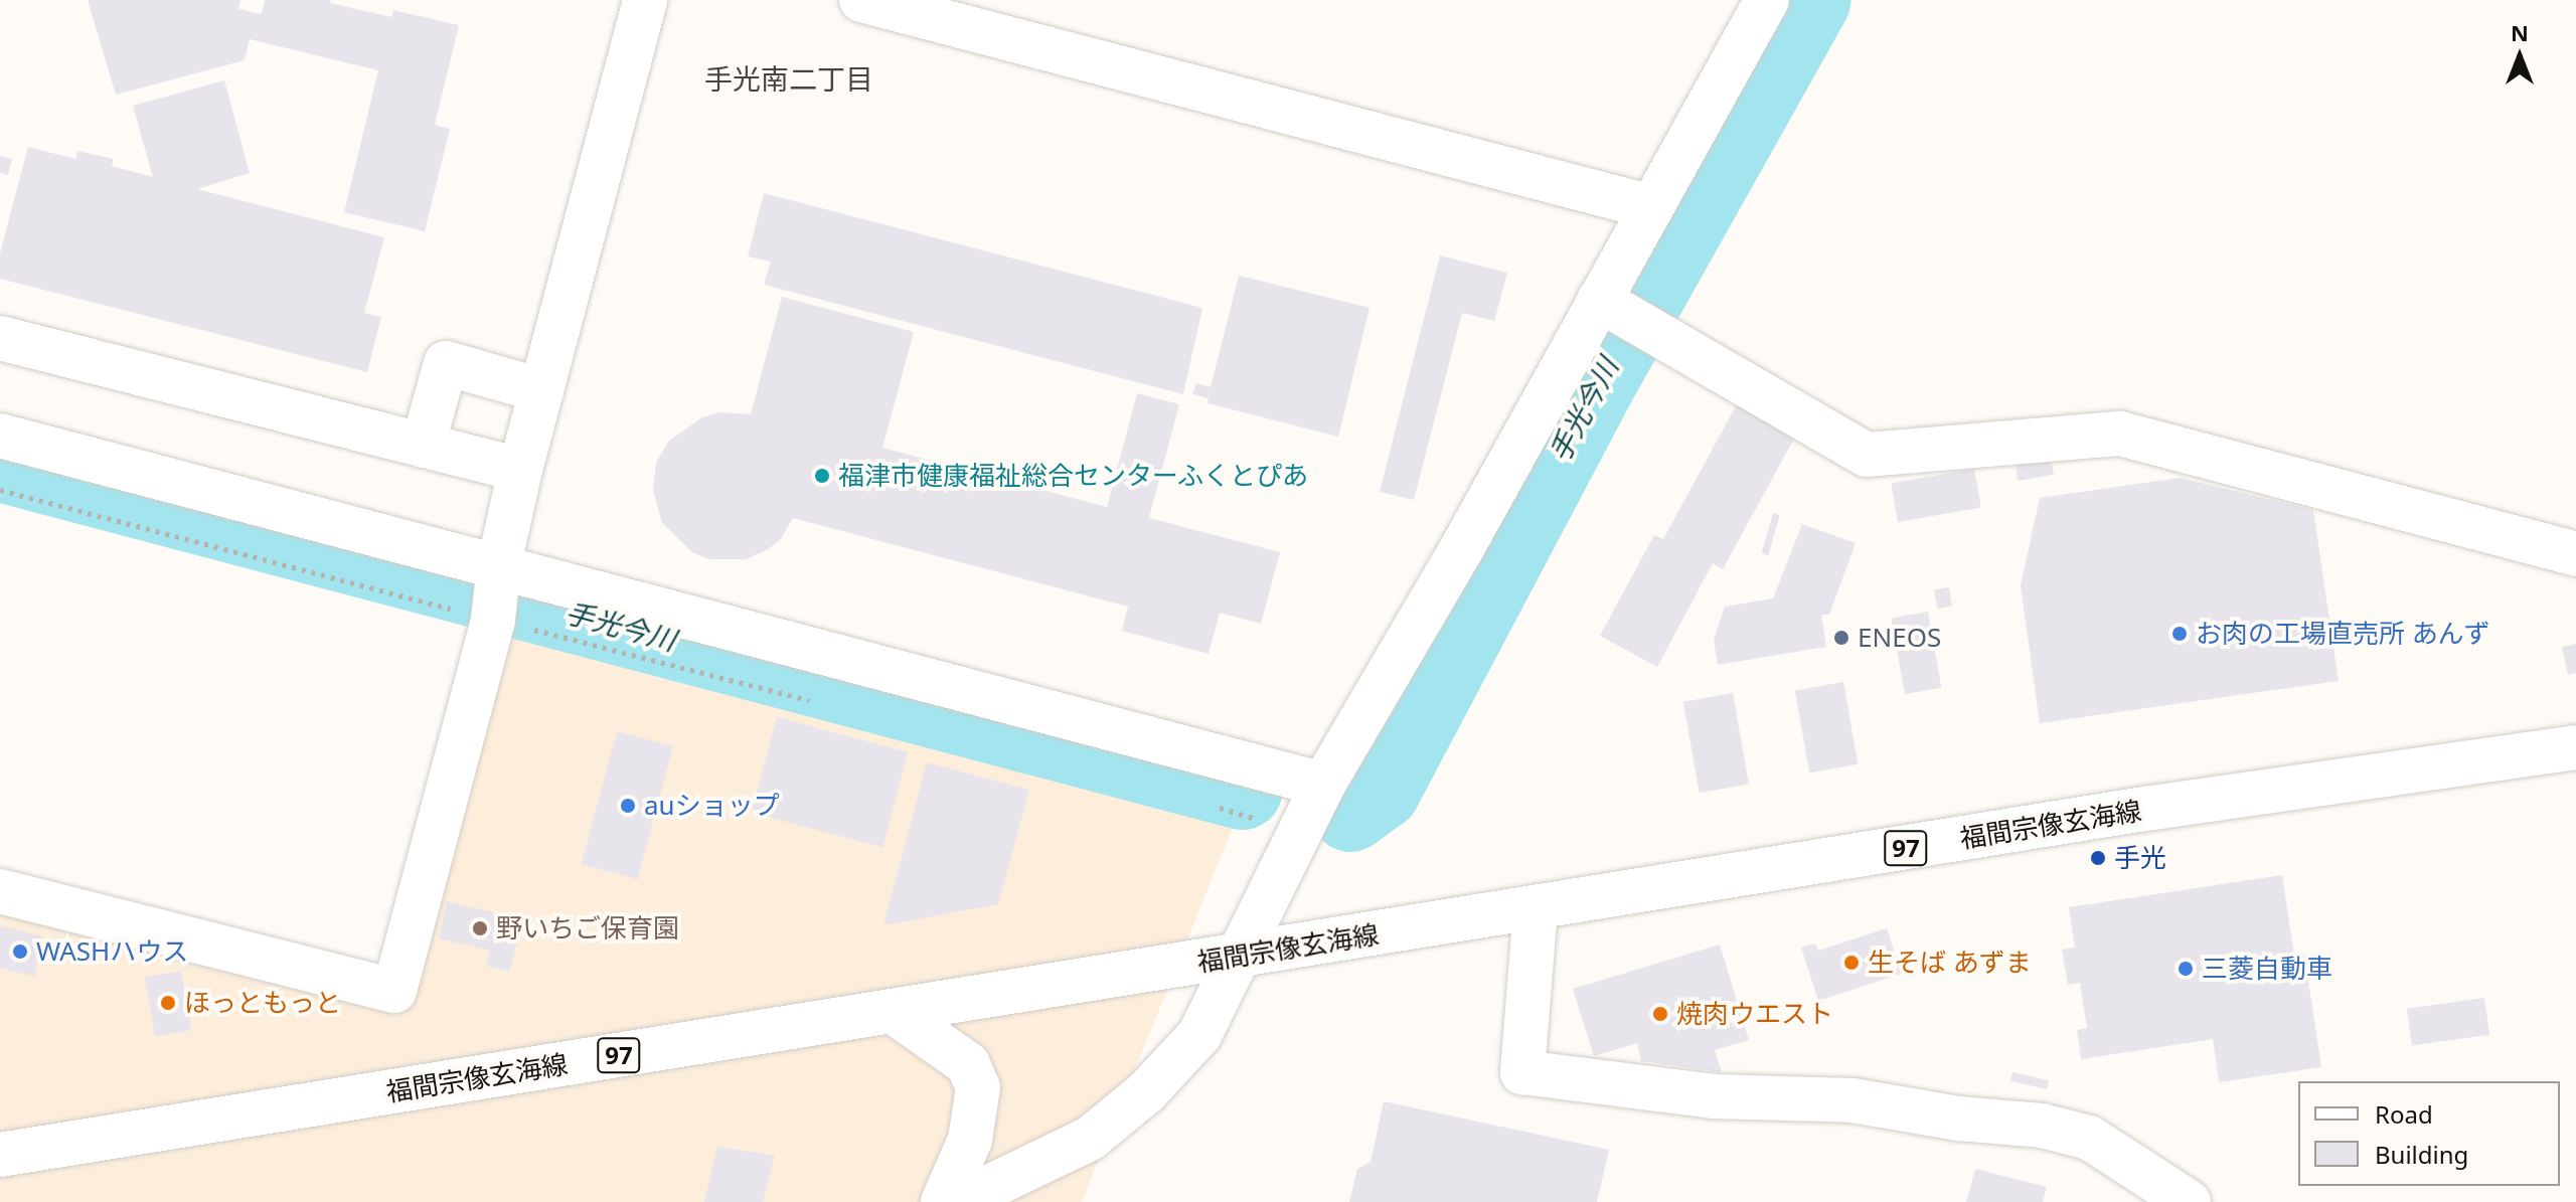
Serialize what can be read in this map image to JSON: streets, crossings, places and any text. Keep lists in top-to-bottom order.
{
  "streets": {
    "street": ["福間宗像玄海線", "97"]
  },
  "districts": ["手光南二丁目"],
  "water": ["手光今川"],
  "places": [
    "福津市健康福祉総合センターふくとぴあ",
    "お肉の工場直売所 あんず",
    "ENEOS",
    "auショップ",
    "手光",
    "野いちご保育園",
    "WASHハウス",
    "生そば あずま",
    "三菱自動車",
    "ほっともっと",
    "焼肉ウエスト"
  ],
  "legend": ["Road", "Building"],
  "north": "top"
}
